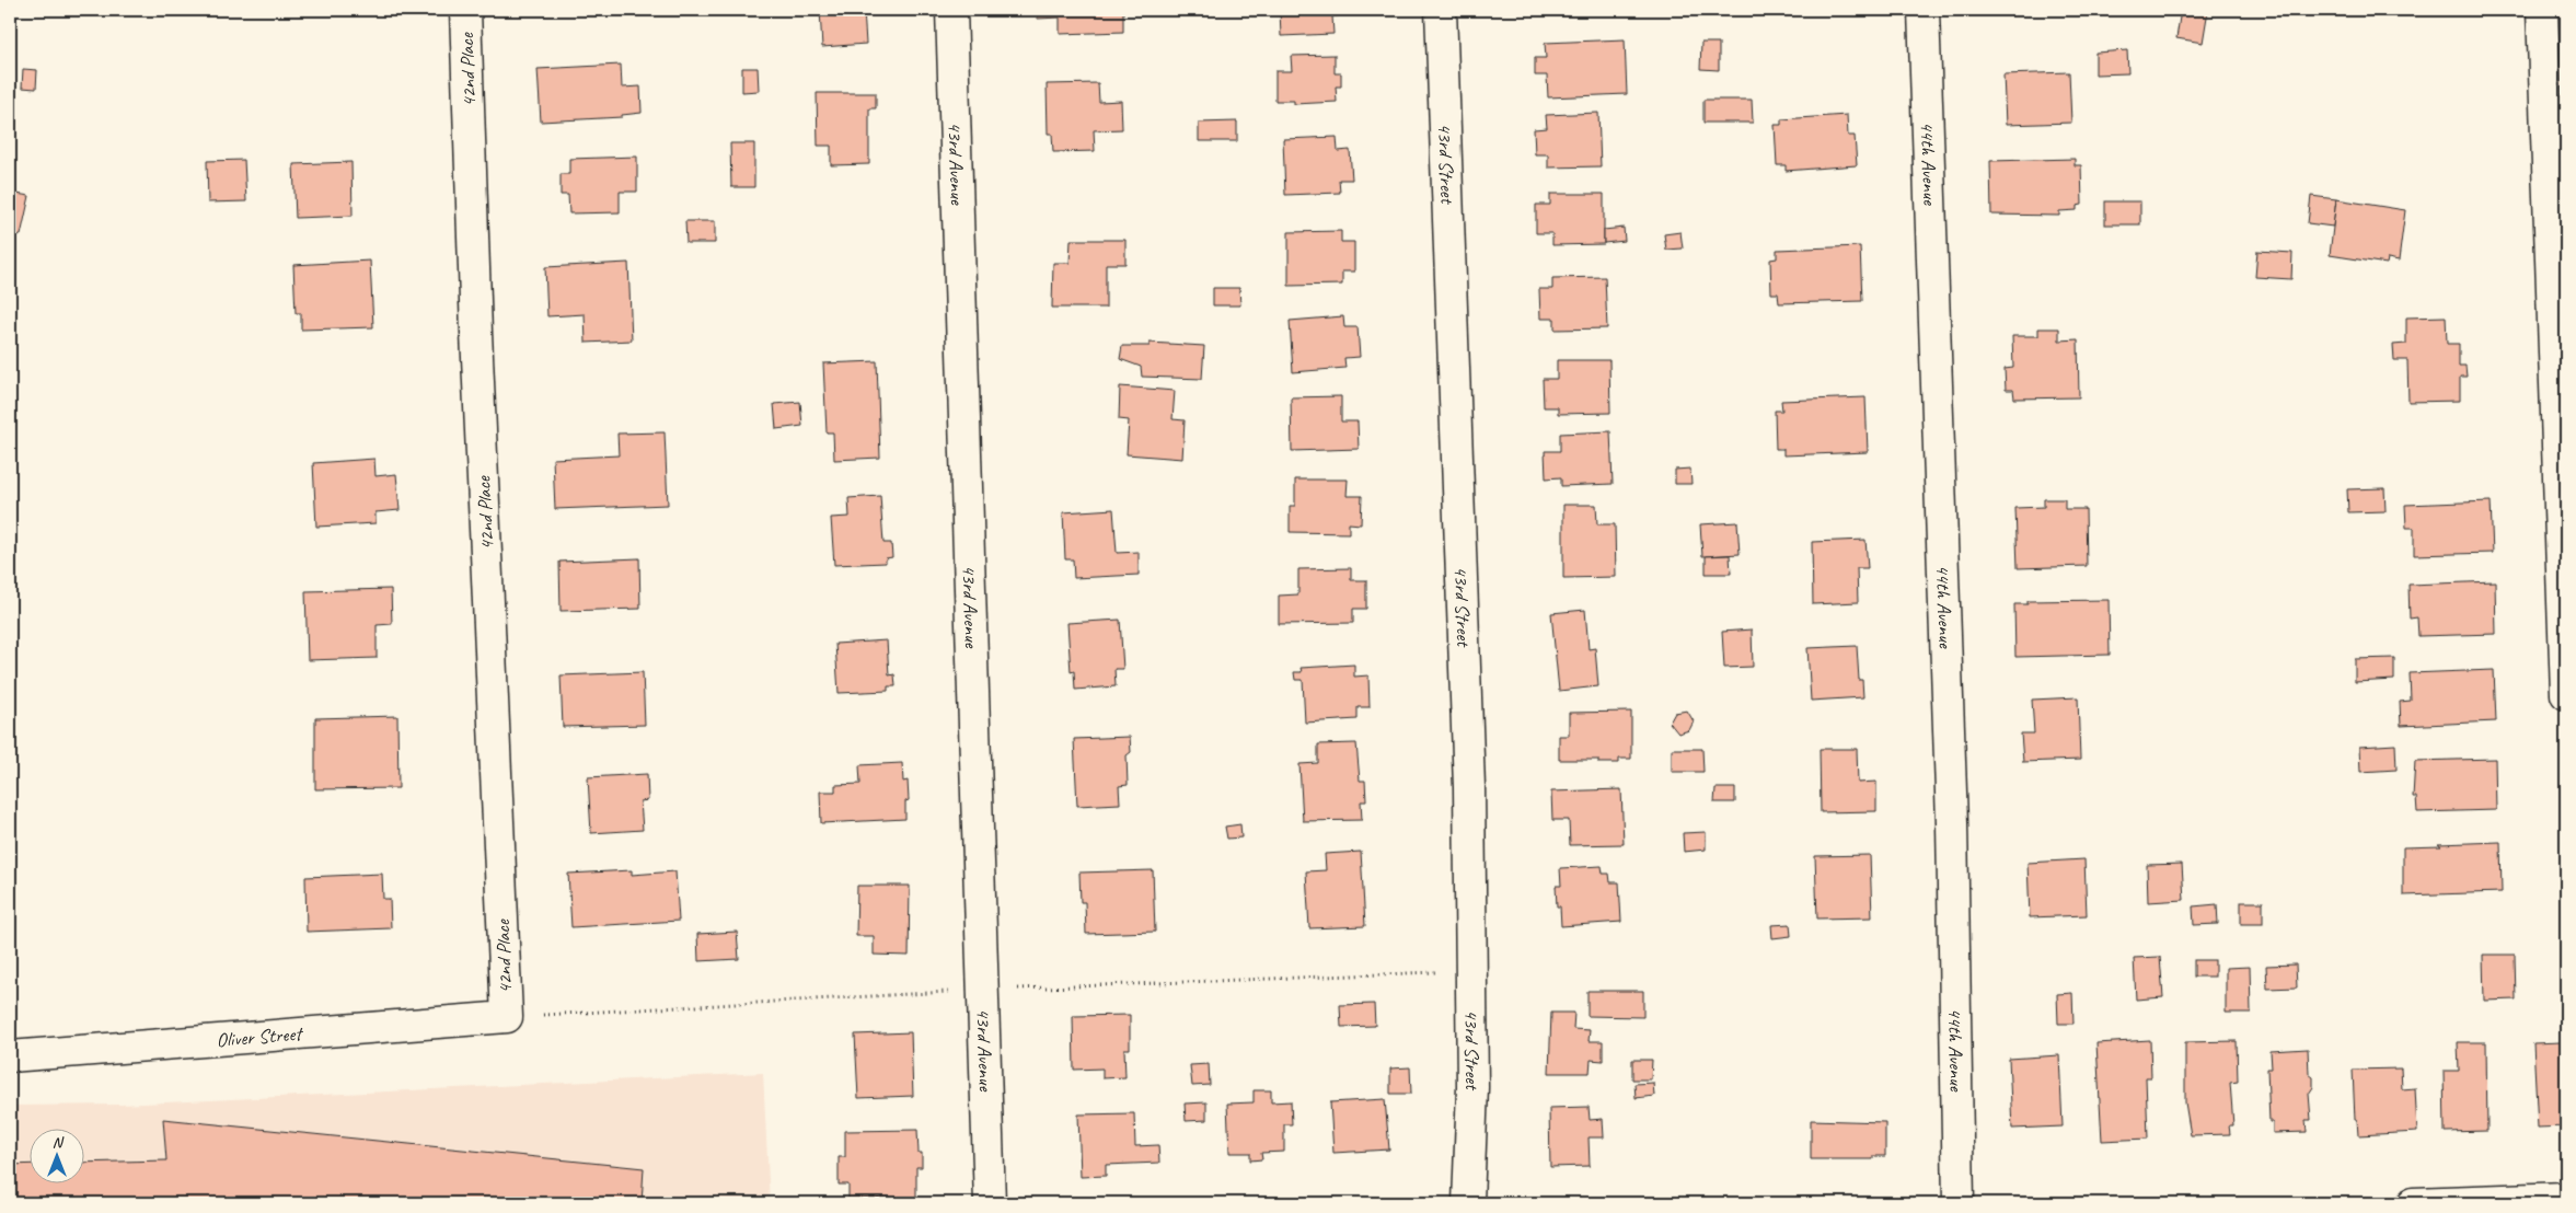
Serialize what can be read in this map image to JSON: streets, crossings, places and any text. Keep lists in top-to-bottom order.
{
  "streets": {
    "street": [
      "42nd Place",
      "43rd Avenue",
      "43rd Street",
      "44th Avenue",
      "Oliver Street"
    ]
  },
  "crossings": [
    ["42nd Place", "Oliver Street"]
  ],
  "north": "top"
}
